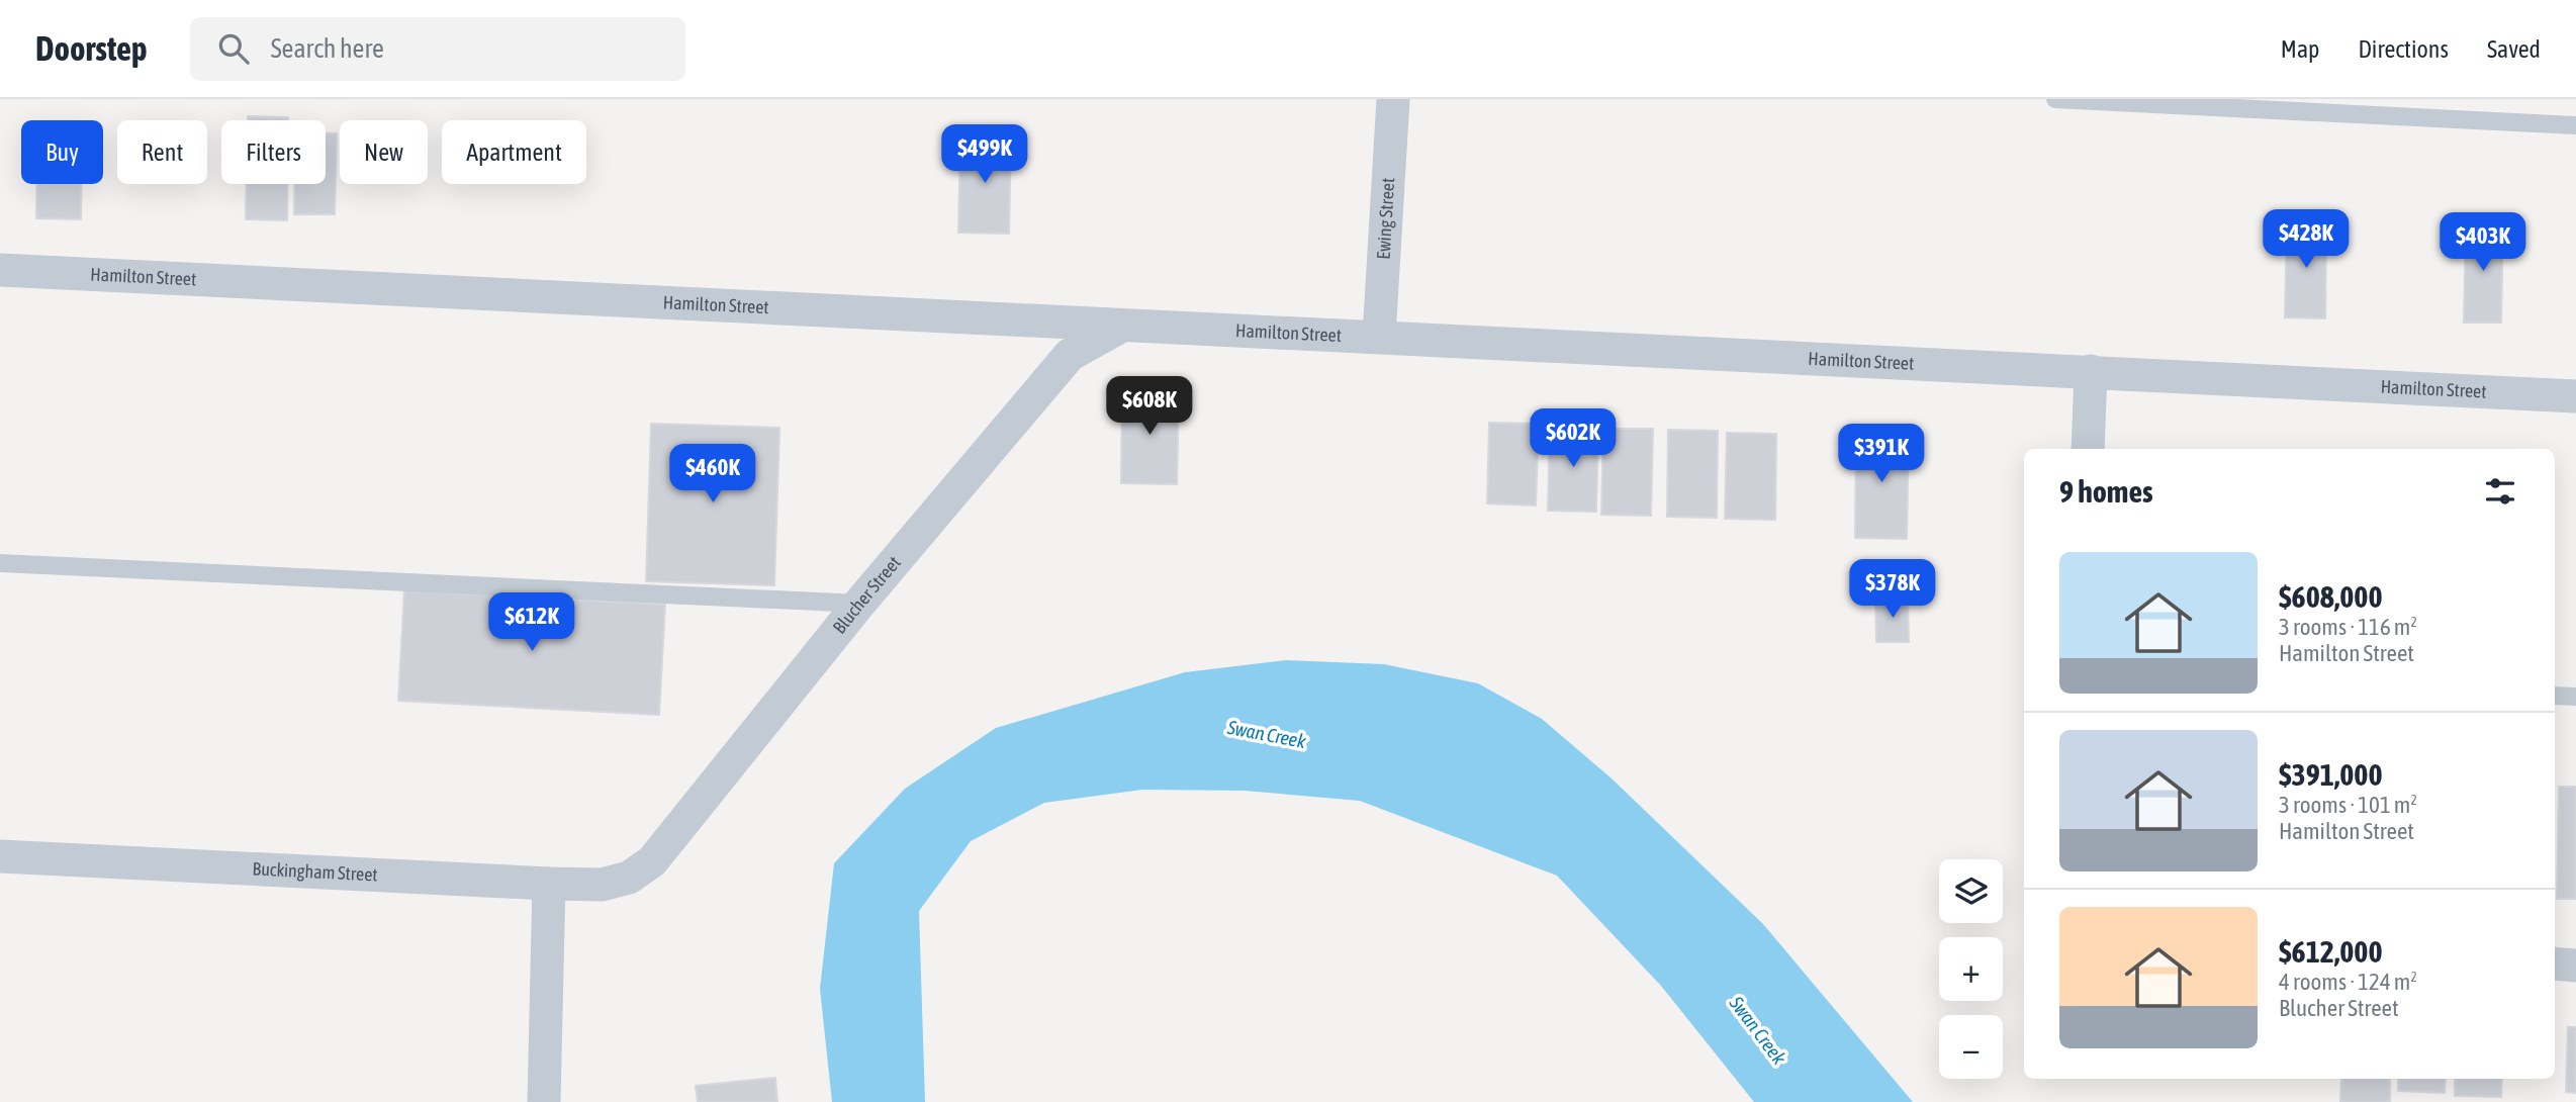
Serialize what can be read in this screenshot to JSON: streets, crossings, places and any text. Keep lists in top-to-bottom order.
{
  "streets": {
    "street": [
      "Ewing Street",
      "Hamilton Street",
      "Blucher Street",
      "Buckingham Street"
    ]
  },
  "crossings": [
    ["Ewing Street", "Hamilton Street"],
    ["Hamilton Street", "Blucher Street"],
    ["Blucher Street", "Buckingham Street"]
  ],
  "water": ["Swan Creek"],
  "page": {
    "header": "Doorstep",
    "search": "Search here",
    "nav": ["Map", "Directions", "Saved"],
    "chip": [
      "Buy",
      "Rent",
      "Filters",
      "New",
      "Apartment"
    ],
    "price": [
      "$499K",
      "$428K",
      "$403K",
      "$608K",
      "$602K",
      "$391K",
      "$460K",
      "$378K",
      "$612K"
    ],
    "heading": "9 homes",
    "list": [
      {
        "name": "$608,000",
        "note": "3 rooms · 116 m² · Hamilton Street"
      },
      {
        "name": "$391,000",
        "note": "3 rooms · 101 m² · Hamilton Street"
      },
      {
        "name": "$612,000",
        "note": "4 rooms · 124 m² · Blucher Street"
      }
    ],
    "map_buttons": ["+", "−"]
  }
}
